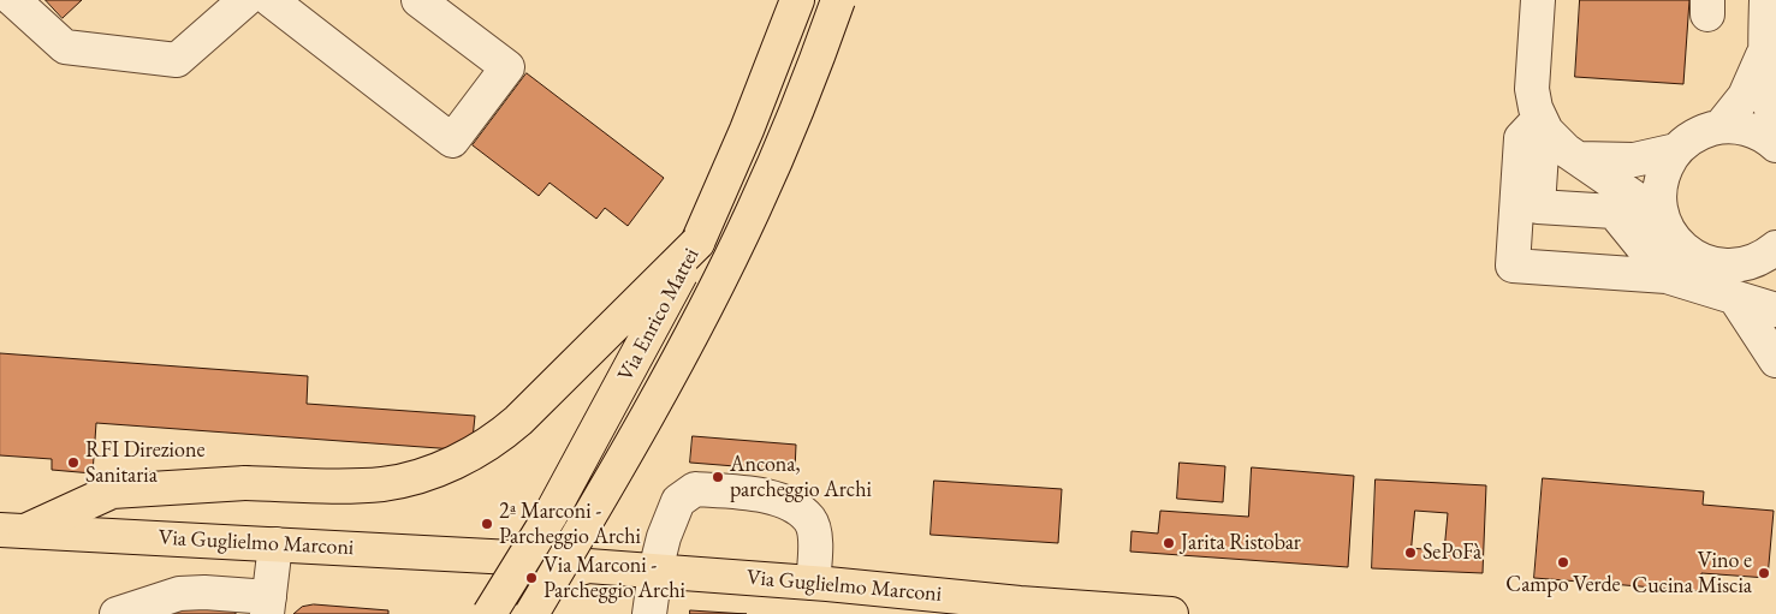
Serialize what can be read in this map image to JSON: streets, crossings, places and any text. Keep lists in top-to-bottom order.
{
  "streets": {
    "main road": ["Via Enrico Mattei", "Via Guglielmo Marconi"]
  },
  "places": [
    "RFI Direzione Sanitaria",
    "Ancona, parcheggio Archi",
    "2ª Marconi - Parcheggio Archi",
    "Jarita Ristobar",
    "SePoFà",
    "Campo Verde",
    "Vino e Cucina Miscia",
    "Via Marconi - Parcheggio Archi"
  ]
}
